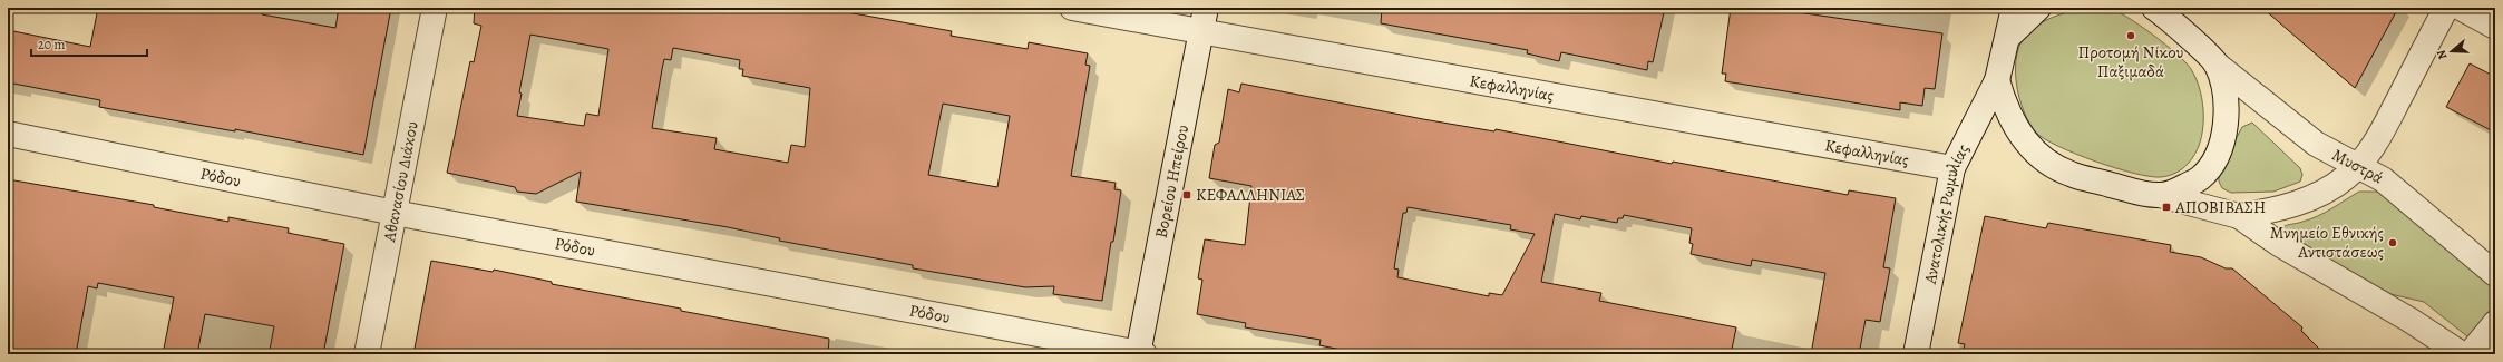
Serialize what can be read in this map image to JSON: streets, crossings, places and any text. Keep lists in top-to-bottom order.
{
  "streets": {
    "street": [
      "Κεφαλληνίας",
      "Μυστρά",
      "Ρόδου",
      "Αθανασίου Διάκου",
      "Βορείου Ηπείρου",
      "Ανατολικής Ρωμυλίας"
    ]
  },
  "crossings": [
    ["Κεφαλληνίας", "Βορείου Ηπείρου"],
    ["Κεφαλληνίας", "Ανατολικής Ρωμυλίας"],
    ["Ρόδου", "Αθανασίου Διάκου"],
    ["Ρόδου", "Βορείου Ηπείρου"]
  ],
  "places": {
    "other": ["Προτομή Νίκου Παξιμαδά", "Μνημείο Εθνικής Αντιστάσεως"],
    "transit": ["ΚΕΦΑΛΛΗΝΙΑΣ", "ΑΠΟΒΙΒΑΣΗ"]
  },
  "scale_bar": "20 m",
  "north": "left"
}
